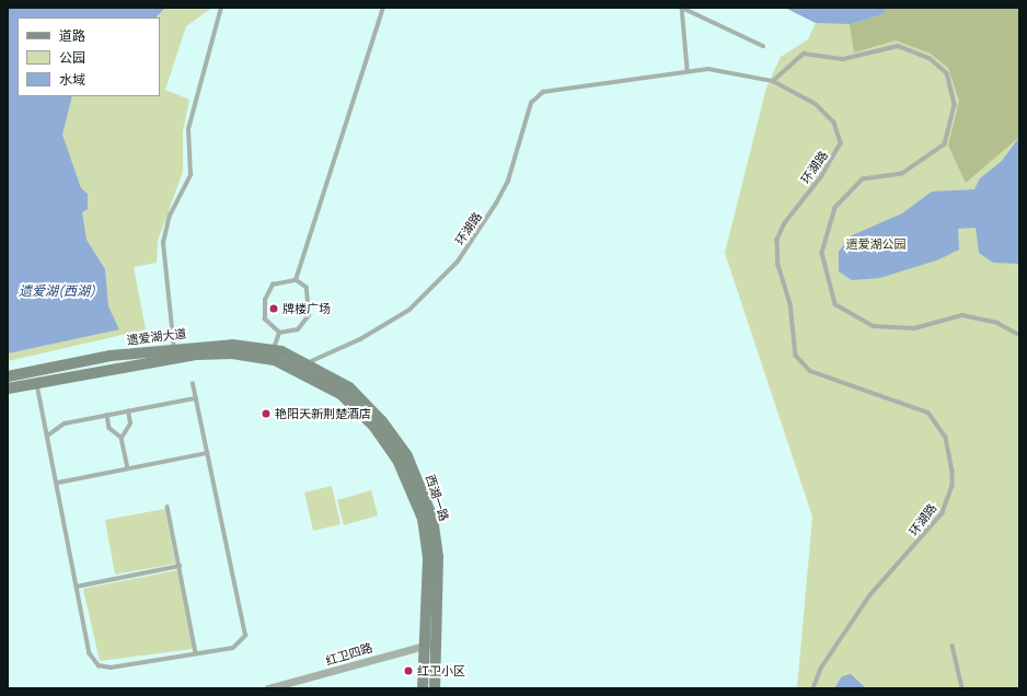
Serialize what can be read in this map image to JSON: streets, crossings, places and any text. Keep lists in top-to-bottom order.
{
  "streets": {
    "main road": ["遗爱湖大道", "西湖一路"],
    "street": ["红卫四路"],
    "lane": ["环湖路"]
  },
  "crossings": [
    ["环湖路", "遗爱湖大道"],
    ["环湖路", "西湖一路"],
    ["遗爱湖大道", "西湖一路"],
    ["西湖一路", "红卫四路"]
  ],
  "water": ["遗爱湖(西湖)"],
  "parks": ["遗爱湖公园"],
  "places": ["牌楼广场", "艳阳天新荆楚酒店", "红卫小区"],
  "legend": ["道路", "公园", "水域"]
}
